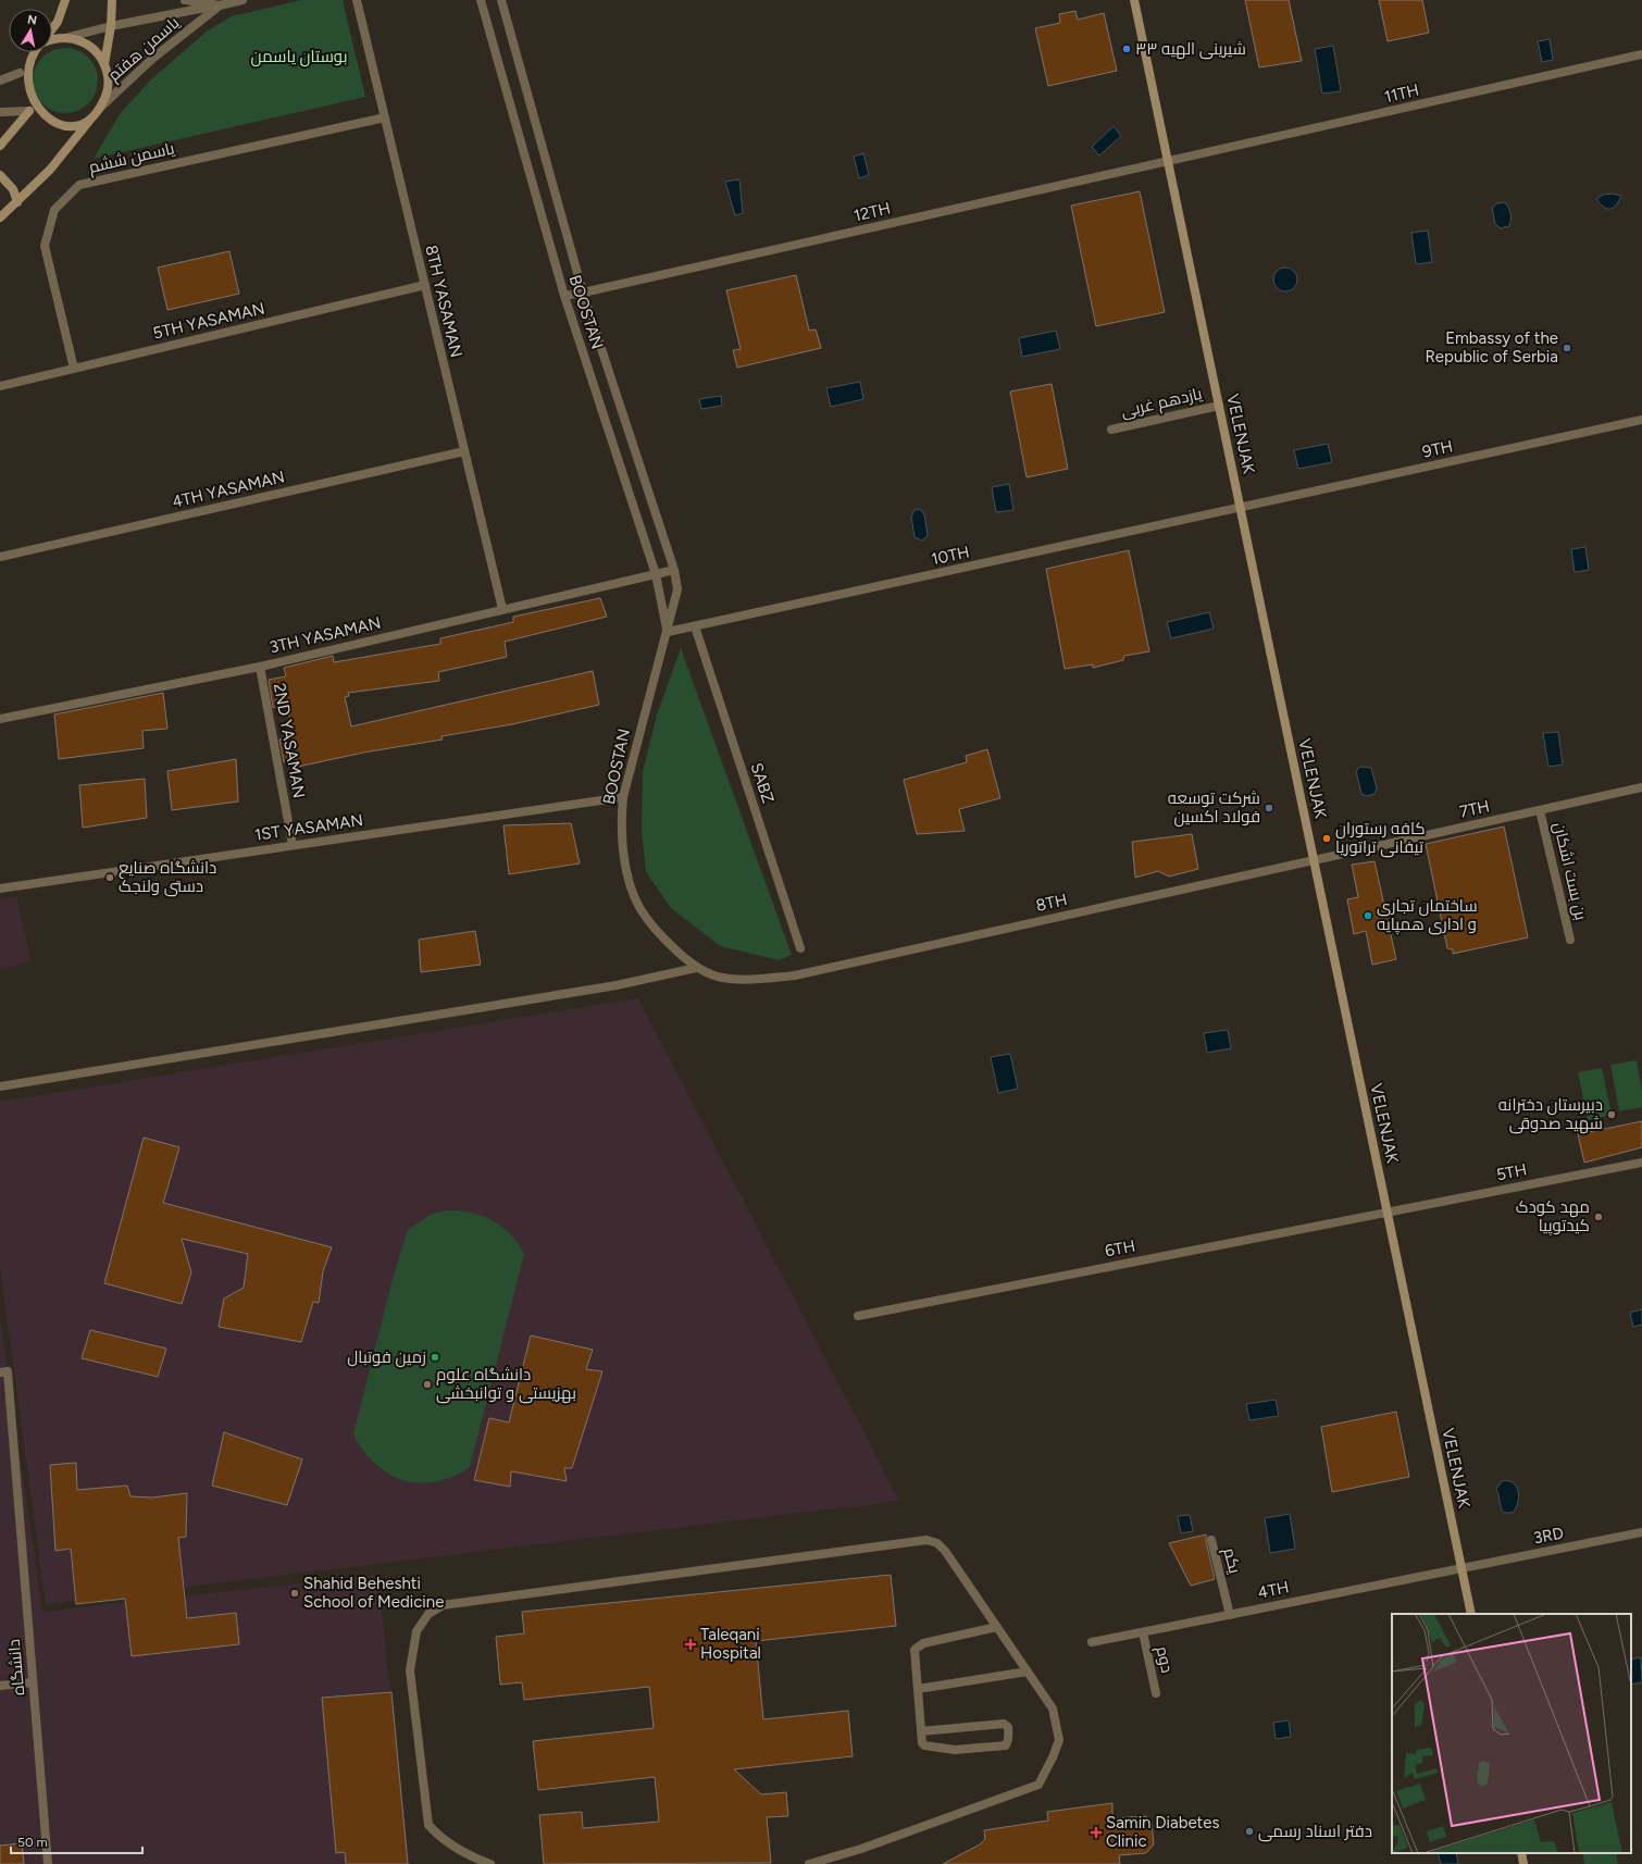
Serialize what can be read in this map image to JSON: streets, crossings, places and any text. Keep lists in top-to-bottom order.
{
  "streets": {
    "main road": ["VELENJAK"],
    "street": [
      "یاسمن هفتم",
      "11TH",
      "یاسمن ششم",
      "12TH",
      "8TH YASAMAN",
      "BOOSTAN",
      "5TH YASAMAN",
      "یازدهم غربی",
      "9TH",
      "4TH YASAMAN",
      "10TH",
      "3TH YASAMAN",
      "2ND YASAMAN",
      "SABZ",
      "7TH",
      "1ST YASAMAN",
      "بن بست اشکان",
      "8TH",
      "5TH",
      "6TH",
      "3RD",
      "یکم",
      "4TH",
      "دوم",
      "دانشگاه"
    ]
  },
  "crossings": [
    ["11TH", "12TH"],
    ["11TH", "VELENJAK"],
    ["یاسمن ششم", "8TH YASAMAN"],
    ["یاسمن ششم", "5TH YASAMAN"],
    ["12TH", "BOOSTAN"],
    ["12TH", "VELENJAK"],
    ["8TH YASAMAN", "5TH YASAMAN"],
    ["8TH YASAMAN", "4TH YASAMAN"],
    ["8TH YASAMAN", "3TH YASAMAN"],
    ["BOOSTAN", "10TH"],
    ["BOOSTAN", "3TH YASAMAN"],
    ["BOOSTAN", "1ST YASAMAN"],
    ["BOOSTAN", "8TH"],
    ["یازدهم غربی", "VELENJAK"],
    ["VELENJAK", "9TH"],
    ["VELENJAK", "10TH"],
    ["VELENJAK", "7TH"],
    ["VELENJAK", "8TH"],
    ["VELENJAK", "5TH"],
    ["VELENJAK", "6TH"],
    ["VELENJAK", "3RD"],
    ["VELENJAK", "4TH"],
    ["9TH", "10TH"],
    ["10TH", "SABZ"],
    ["3TH YASAMAN", "2ND YASAMAN"],
    ["2ND YASAMAN", "1ST YASAMAN"],
    ["7TH", "بن بست اشکان"],
    ["7TH", "8TH"],
    ["5TH", "6TH"],
    ["3RD", "4TH"],
    ["یکم", "4TH"],
    ["4TH", "دوم"]
  ],
  "parks": ["بوستان یاسمن"],
  "places": {
    "other": [
      "شیرینی الهیه ٣٣",
      "Embassy of the Republic of Serbia",
      "شرکت توسعه فولاد اکسین",
      "کافه رستوران تیفانی تراتوریا",
      "دانشگاه صنایع دستى ولنجک",
      "ساختمان تجاری و اداری همپایه",
      "دبیرستان دخترانه شهید صدوقی",
      "مهد کودک کیدتوپیا",
      "زمین فوتبال",
      "دانشگاه علوم بهزیستی و توانبخشی",
      "Shahid Beheshti School of Medicine",
      "دفتر اسناد رسمی"
    ],
    "health": ["Taleqani Hospital", "Samin Diabetes Clinic"]
  },
  "scale_bar": "50 m",
  "north": "top"
}
